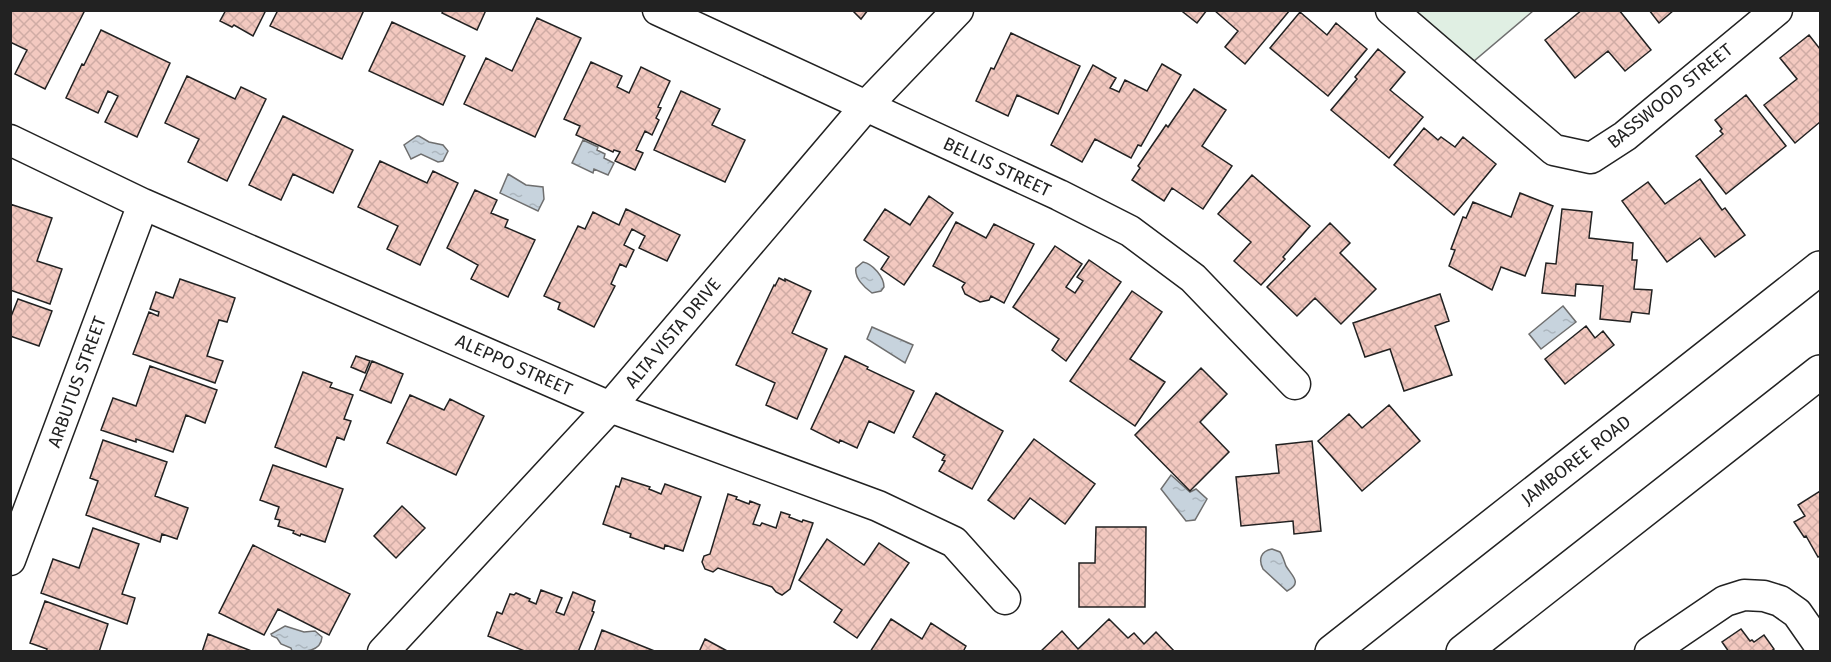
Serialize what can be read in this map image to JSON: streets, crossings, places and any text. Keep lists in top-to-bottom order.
{
  "streets": {
    "main road": ["JAMBOREE ROAD"],
    "street": [
      "BASSWOOD STREET",
      "BELLIS STREET",
      "ALTA VISTA DRIVE",
      "ALEPPO STREET",
      "ARBUTUS STREET"
    ]
  },
  "crossings": [
    ["BELLIS STREET", "ALTA VISTA DRIVE"],
    ["ALTA VISTA DRIVE", "ALEPPO STREET"],
    ["ALEPPO STREET", "ARBUTUS STREET"]
  ]
}
